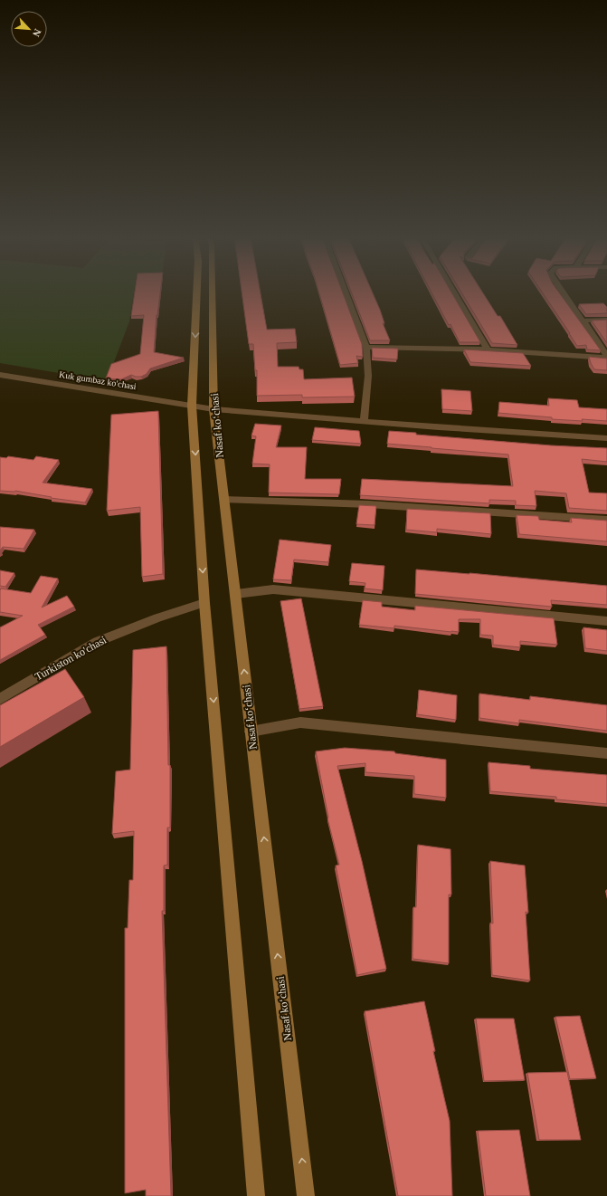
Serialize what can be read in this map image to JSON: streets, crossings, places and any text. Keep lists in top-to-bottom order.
{
  "streets": {
    "main road": ["Nasaf ko‘chasi"],
    "street": ["Kuk gumbaz ko'chasi", "Turkiston ko'chasi"]
  },
  "crossings": [
    ["Kuk gumbaz ko'chasi", "Nasaf ko‘chasi"],
    ["Nasaf ko‘chasi", "Turkiston ko'chasi"]
  ],
  "north": "bottom right"
}
